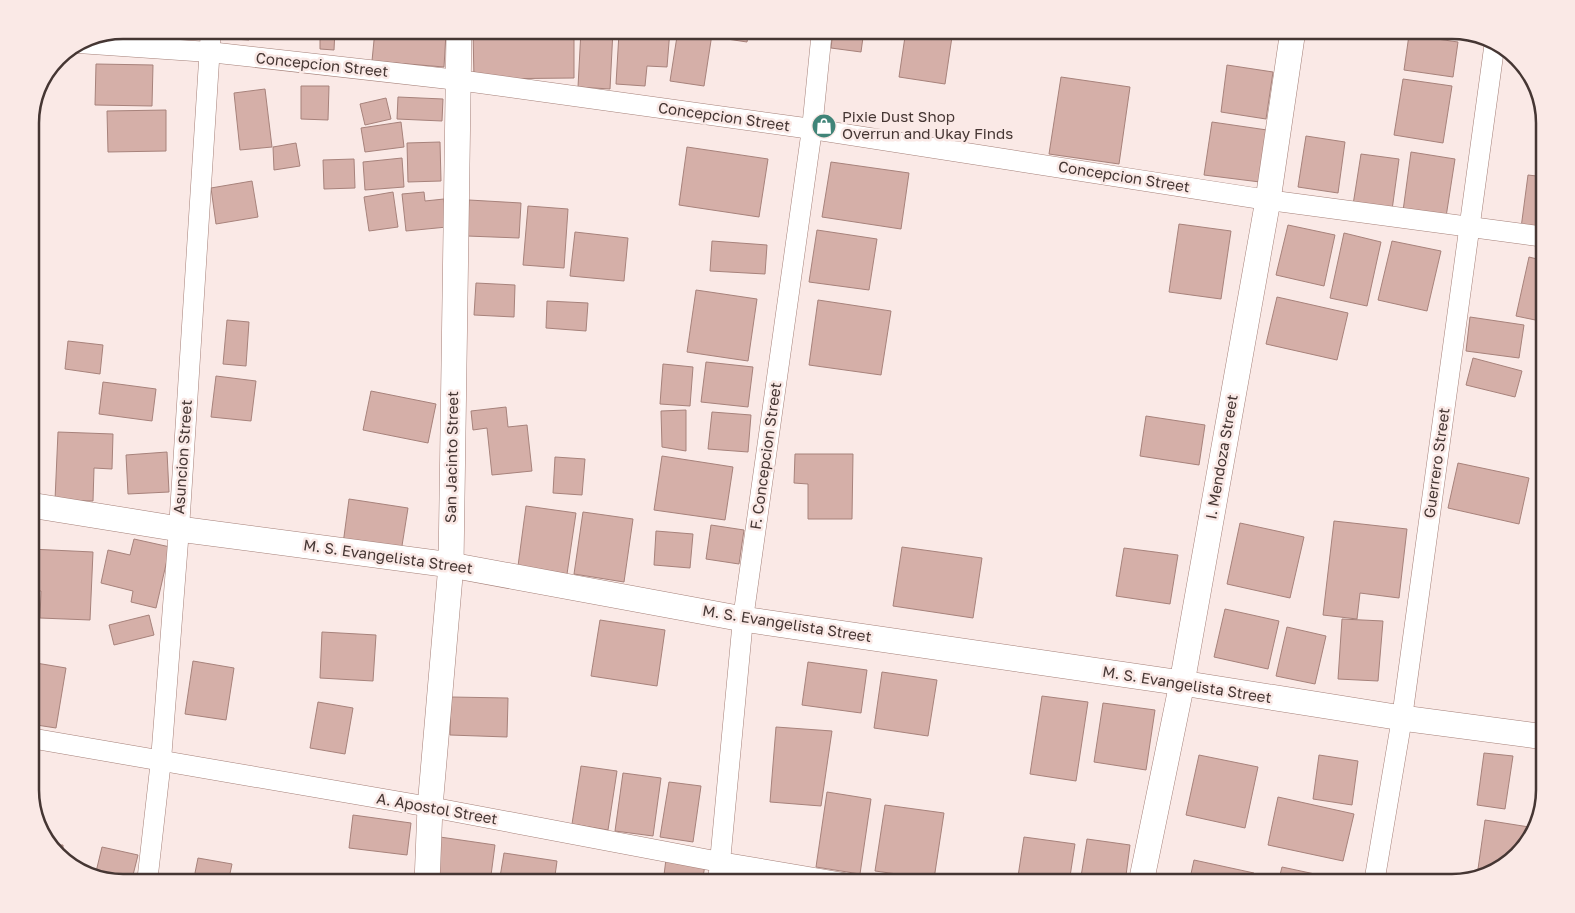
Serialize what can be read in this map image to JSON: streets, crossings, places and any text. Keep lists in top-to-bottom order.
{
  "streets": {
    "street": [
      "Concepcion Street",
      "F. Concepcion Street",
      "Asuncion Street",
      "San Jacinto Street",
      "I. Mendoza Street",
      "Guerrero Street",
      "M. S. Evangelista Street",
      "A. Apostol Street"
    ]
  },
  "crossings": [
    ["Concepcion Street", "F. Concepcion Street"],
    ["Concepcion Street", "Asuncion Street"],
    ["Concepcion Street", "San Jacinto Street"],
    ["Concepcion Street", "I. Mendoza Street"],
    ["Concepcion Street", "Guerrero Street"],
    ["F. Concepcion Street", "M. S. Evangelista Street"],
    ["F. Concepcion Street", "A. Apostol Street"],
    ["Asuncion Street", "M. S. Evangelista Street"],
    ["Asuncion Street", "A. Apostol Street"],
    ["San Jacinto Street", "M. S. Evangelista Street"],
    ["San Jacinto Street", "A. Apostol Street"],
    ["I. Mendoza Street", "M. S. Evangelista Street"],
    ["Guerrero Street", "M. S. Evangelista Street"]
  ],
  "places": {
    "shop": ["Pixie Dust Shop Overrun and Ukay Finds"]
  }
}
